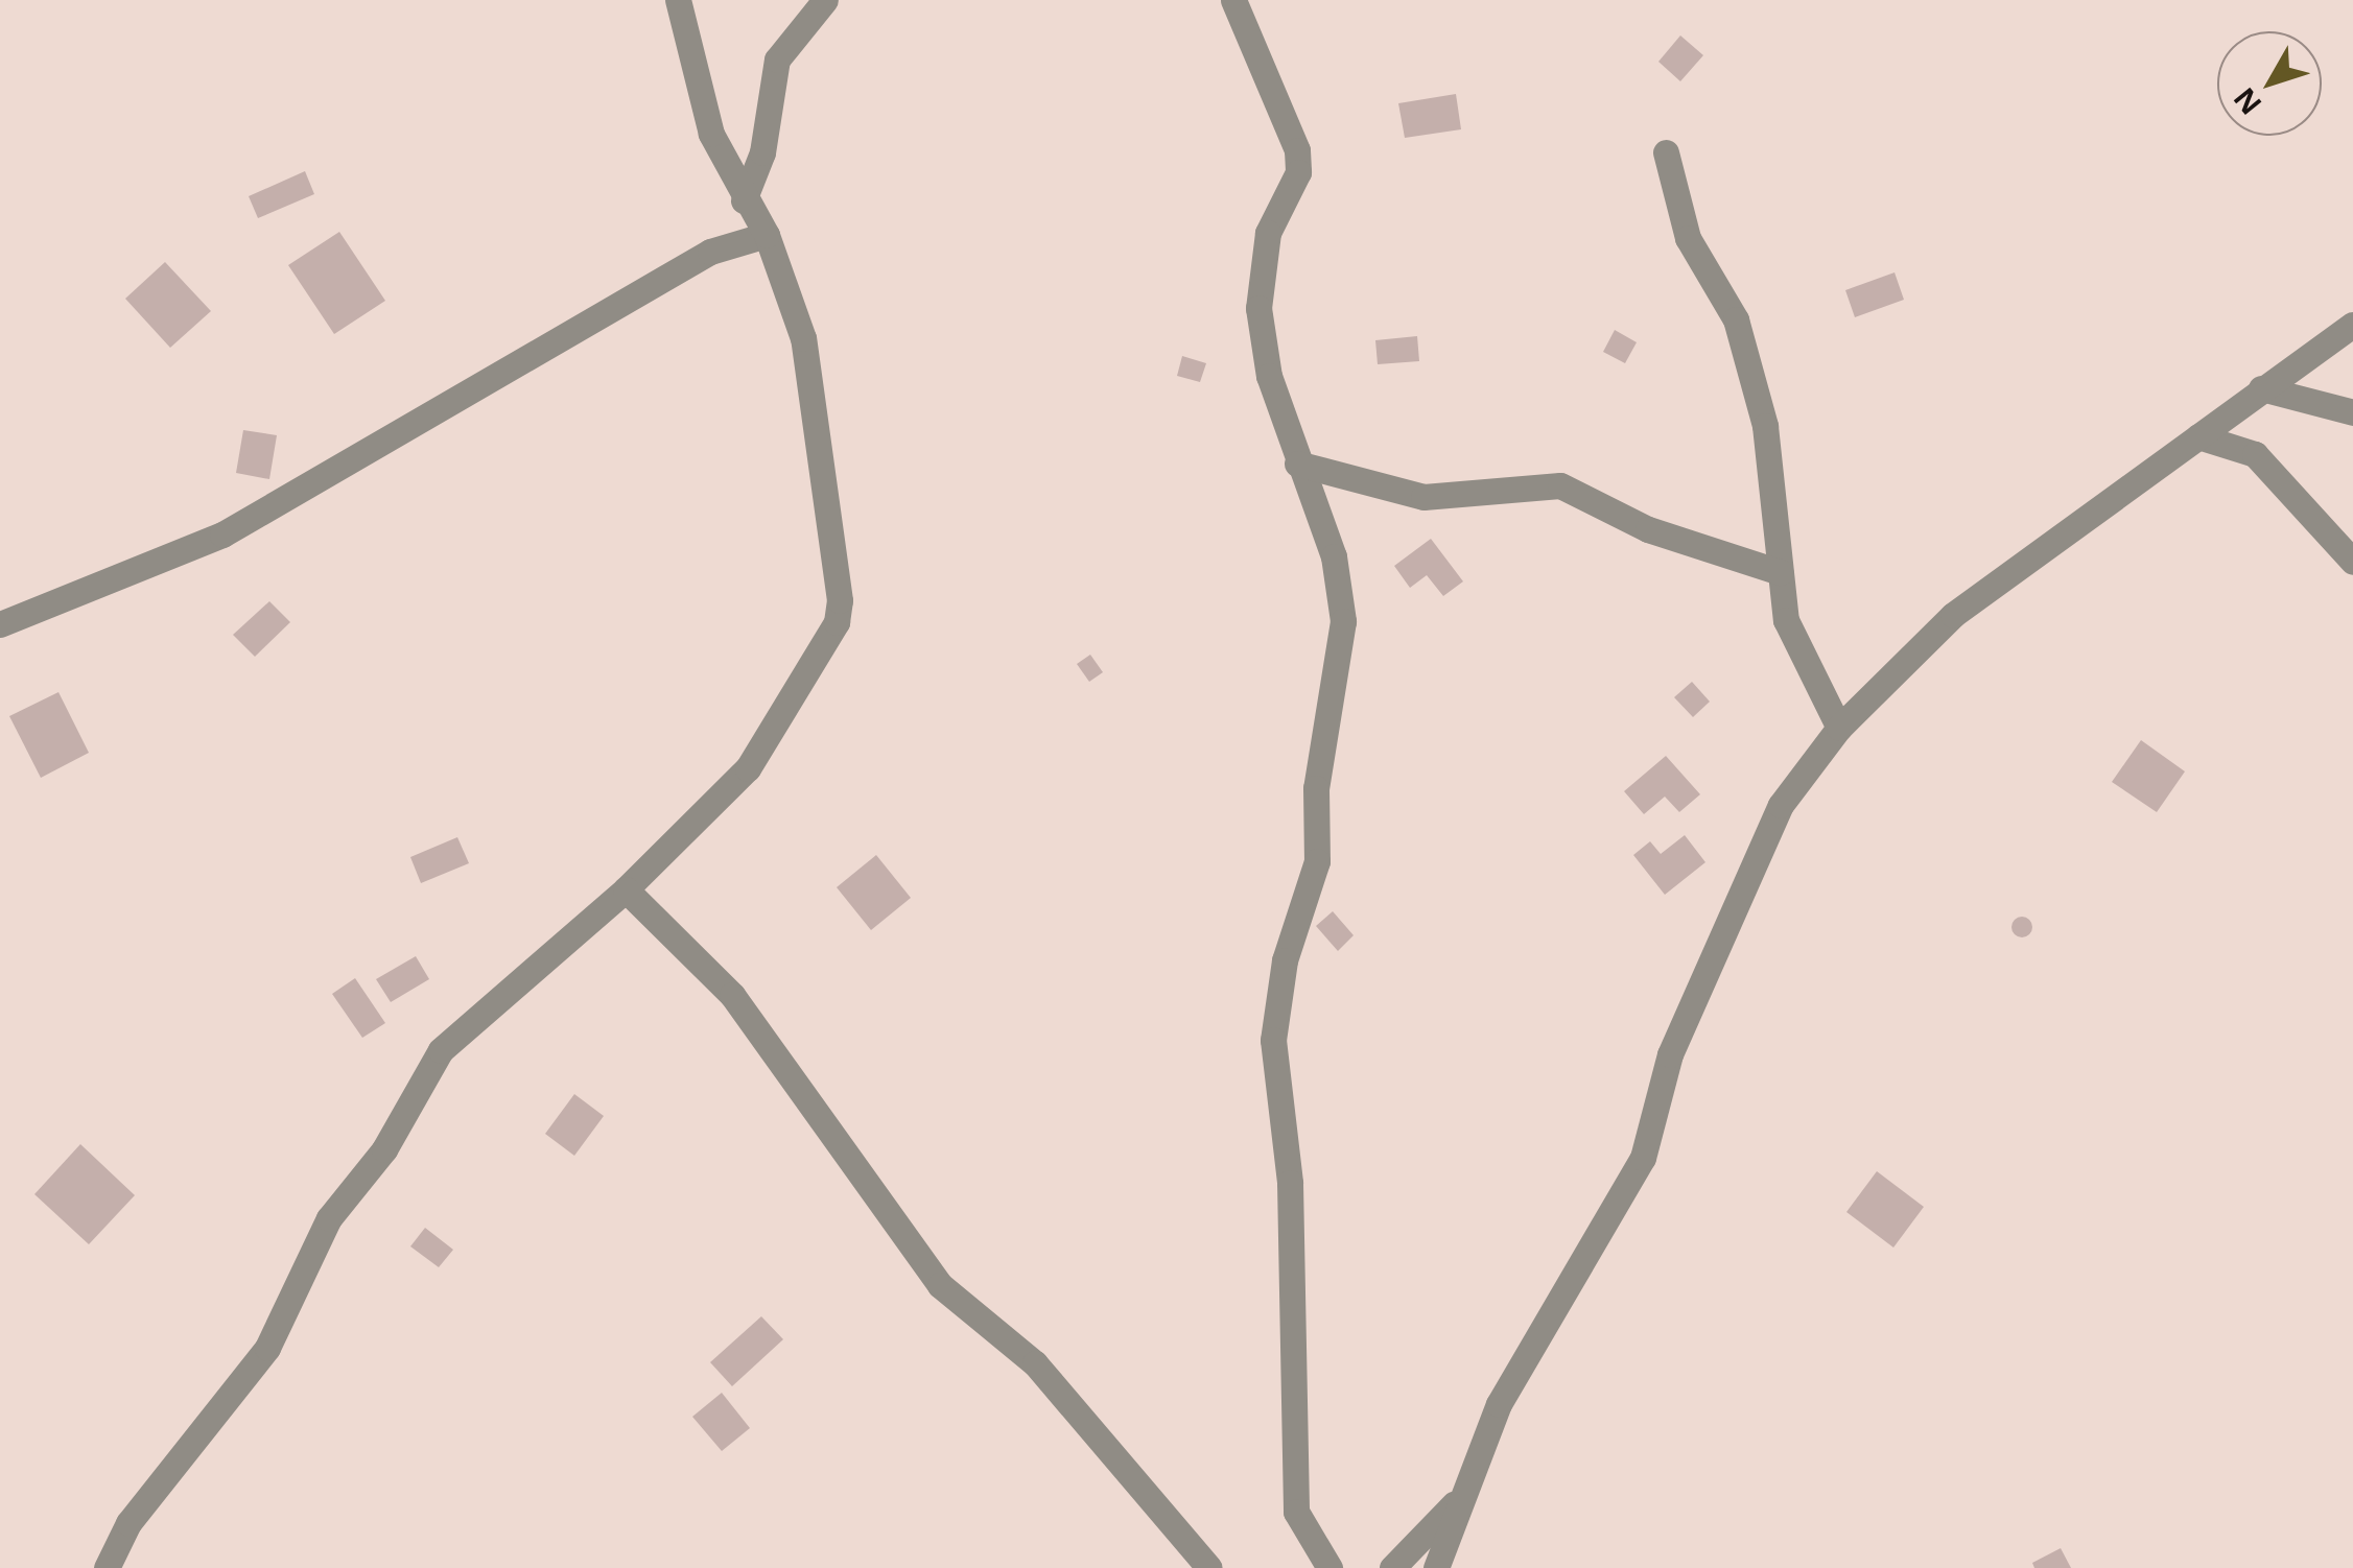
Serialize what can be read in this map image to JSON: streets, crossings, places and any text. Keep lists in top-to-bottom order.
{
  "north": "bottom left"
}
